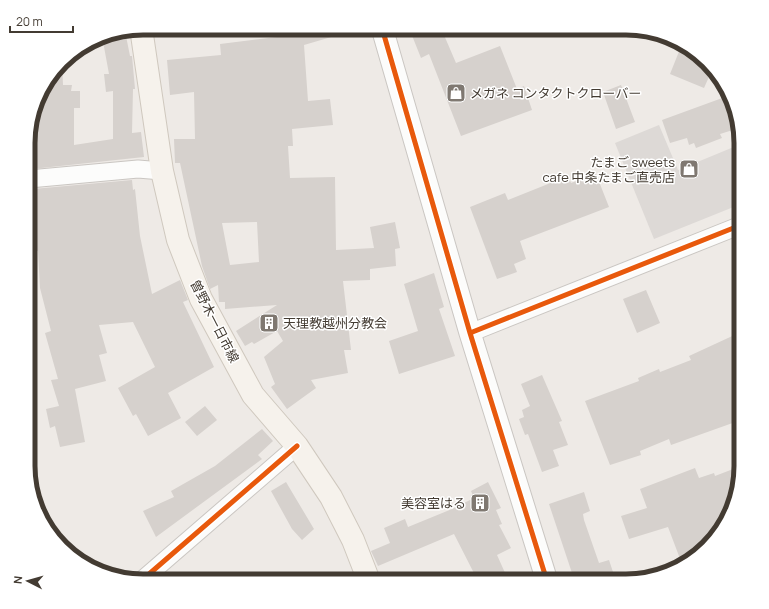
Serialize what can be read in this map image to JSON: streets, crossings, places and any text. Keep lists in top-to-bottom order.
{
  "streets": {
    "main road": ["曽野木一日市線"]
  },
  "places": {
    "shop": ["メガネ コンタクトクローバー", "たまご sweets cafe 中条たまご直売店"],
    "building": ["天理教越州分教会", "美容室はる"]
  },
  "scale_bar": "20 m",
  "north": "left"
}
